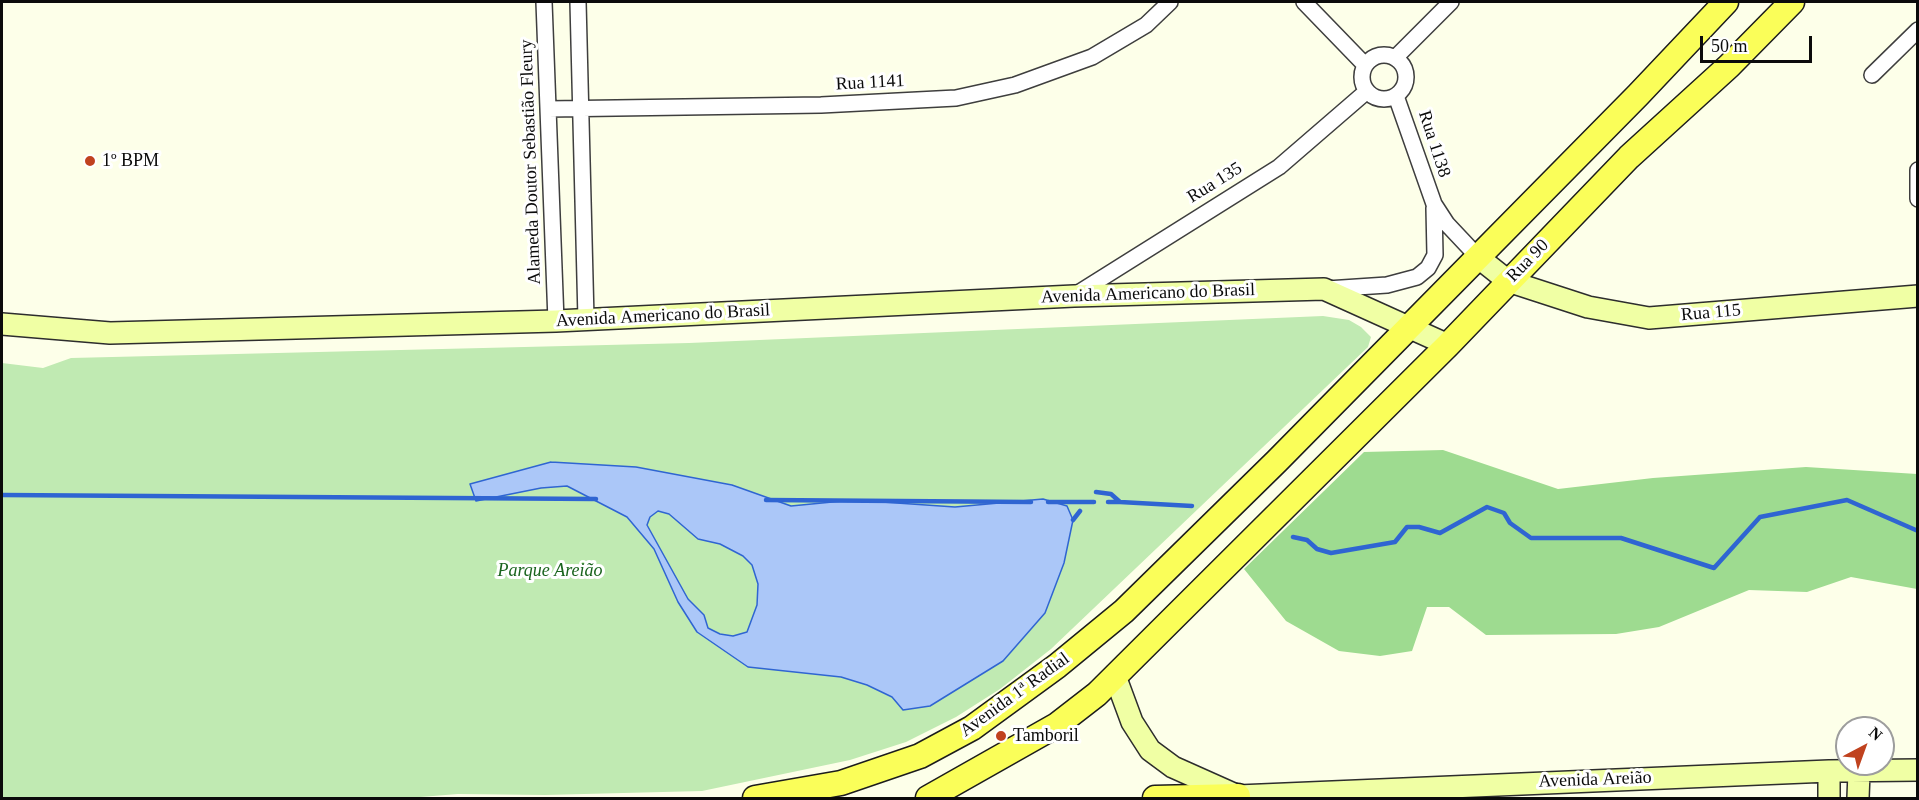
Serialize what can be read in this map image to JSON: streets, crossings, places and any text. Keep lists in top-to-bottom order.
{
  "streets": {
    "main road": ["Rua 90", "Avenida 1ª Radial"],
    "street": [
      "Rua 1141",
      "Rua 1138",
      "Alameda Doutor Sebastião Fleury",
      "Rua 135",
      "Avenida Americano do Brasil",
      "Rua 115",
      "Avenida Areião"
    ]
  },
  "crossings": [
    ["Rua 1141", "Alameda Doutor Sebastião Fleury"],
    ["Rua 1138", "Rua 135"],
    ["Rua 1138", "Rua 90"],
    ["Rua 1138", "Avenida Americano do Brasil"],
    ["Alameda Doutor Sebastião Fleury", "Avenida Americano do Brasil"],
    ["Rua 135", "Avenida Americano do Brasil"],
    ["Rua 90", "Avenida Americano do Brasil"],
    ["Rua 90", "Rua 115"],
    ["Rua 90", "Avenida 1ª Radial"]
  ],
  "parks": ["Parque Areião"],
  "places": ["1º BPM", "Tamboril"],
  "scale_bar": "50 m",
  "north": "top right"
}
